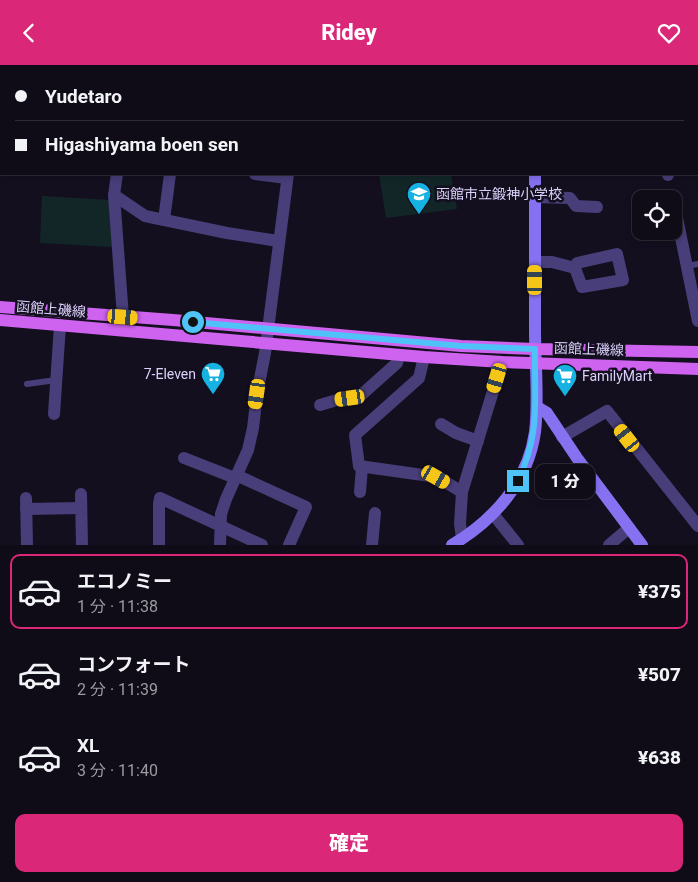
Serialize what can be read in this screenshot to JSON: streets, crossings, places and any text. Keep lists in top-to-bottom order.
{
  "streets": {
    "main road": ["函館上磯線"]
  },
  "places": {
    "school or university": ["函館市立鍛神小学校"],
    "supermarket": ["7-Eleven", "FamilyMart"]
  },
  "page": {
    "header": "Ridey",
    "banner": ["Yudetaro", "Higashiyama boen sen"],
    "bubble": "1 分",
    "list": [
      {
        "name": "エコノミー",
        "note": "1 分 · 11:38",
        "value": "¥375"
      },
      {
        "name": "コンフォート",
        "note": "2 分 · 11:39",
        "value": "¥507"
      },
      {
        "name": "XL",
        "note": "3 分 · 11:40",
        "value": "¥638"
      }
    ],
    "buttons": "確定"
  }
}
